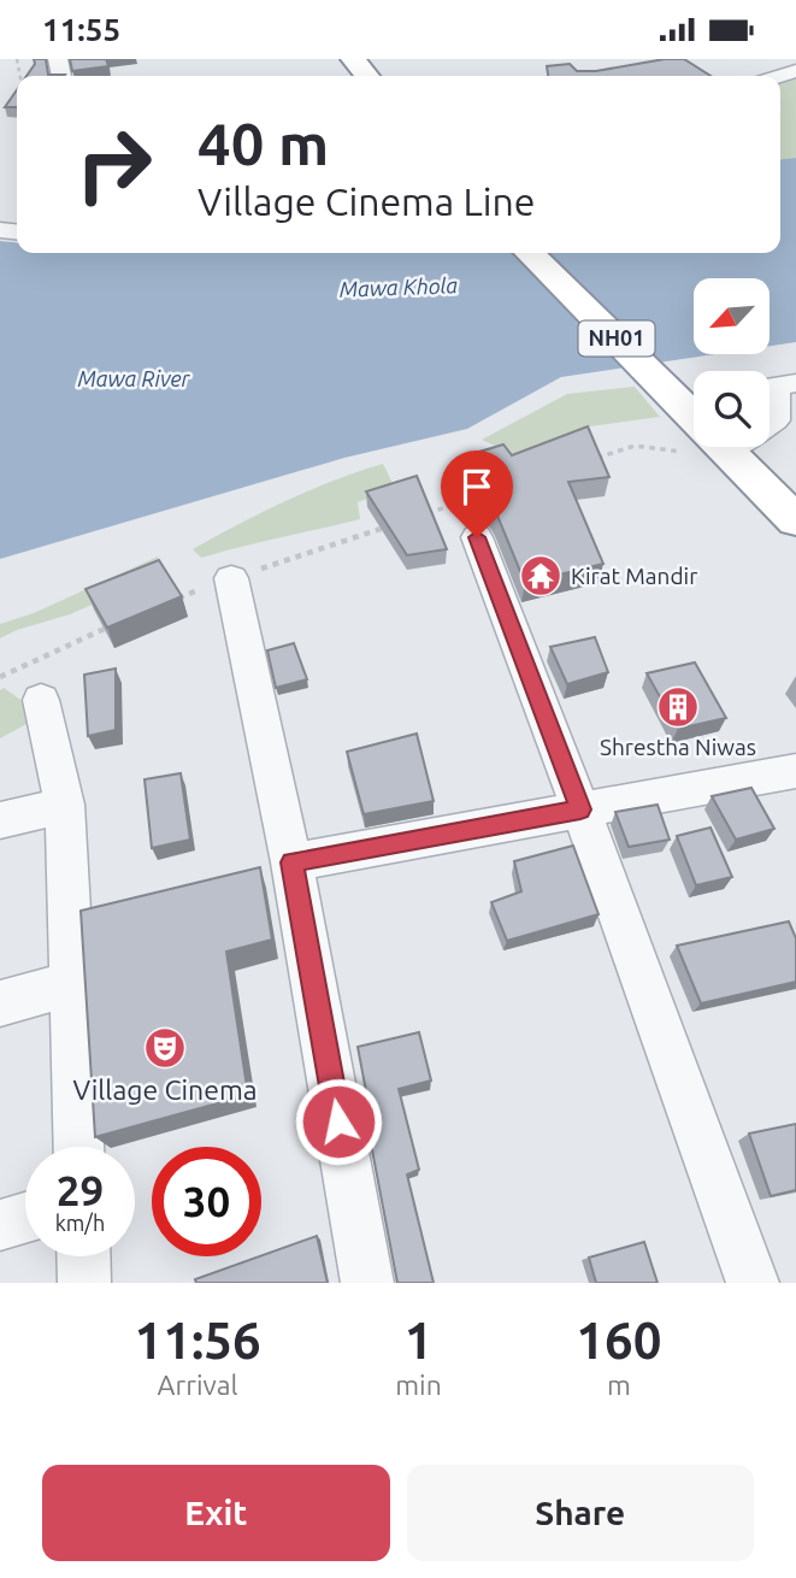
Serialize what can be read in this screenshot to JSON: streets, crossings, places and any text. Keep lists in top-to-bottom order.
{
  "streets": {
    "highway": ["NH01"]
  },
  "water": ["Mawa Khola", "Mawa River"],
  "places": {
    "temple": ["Kirat Mandir"],
    "building": ["Shrestha Niwas"],
    "theatre": ["Village Cinema"]
  },
  "north": "bottom left",
  "page": {
    "status": "11:55",
    "turn": ["40 m", "Village Cinema Line"],
    "speed": "29 km/h",
    "limit": "30",
    "eta": [
      "11:56",
      "Arrival",
      "1",
      "min",
      "160",
      "m"
    ],
    "buttons": ["Exit", "Share"]
  }
}
